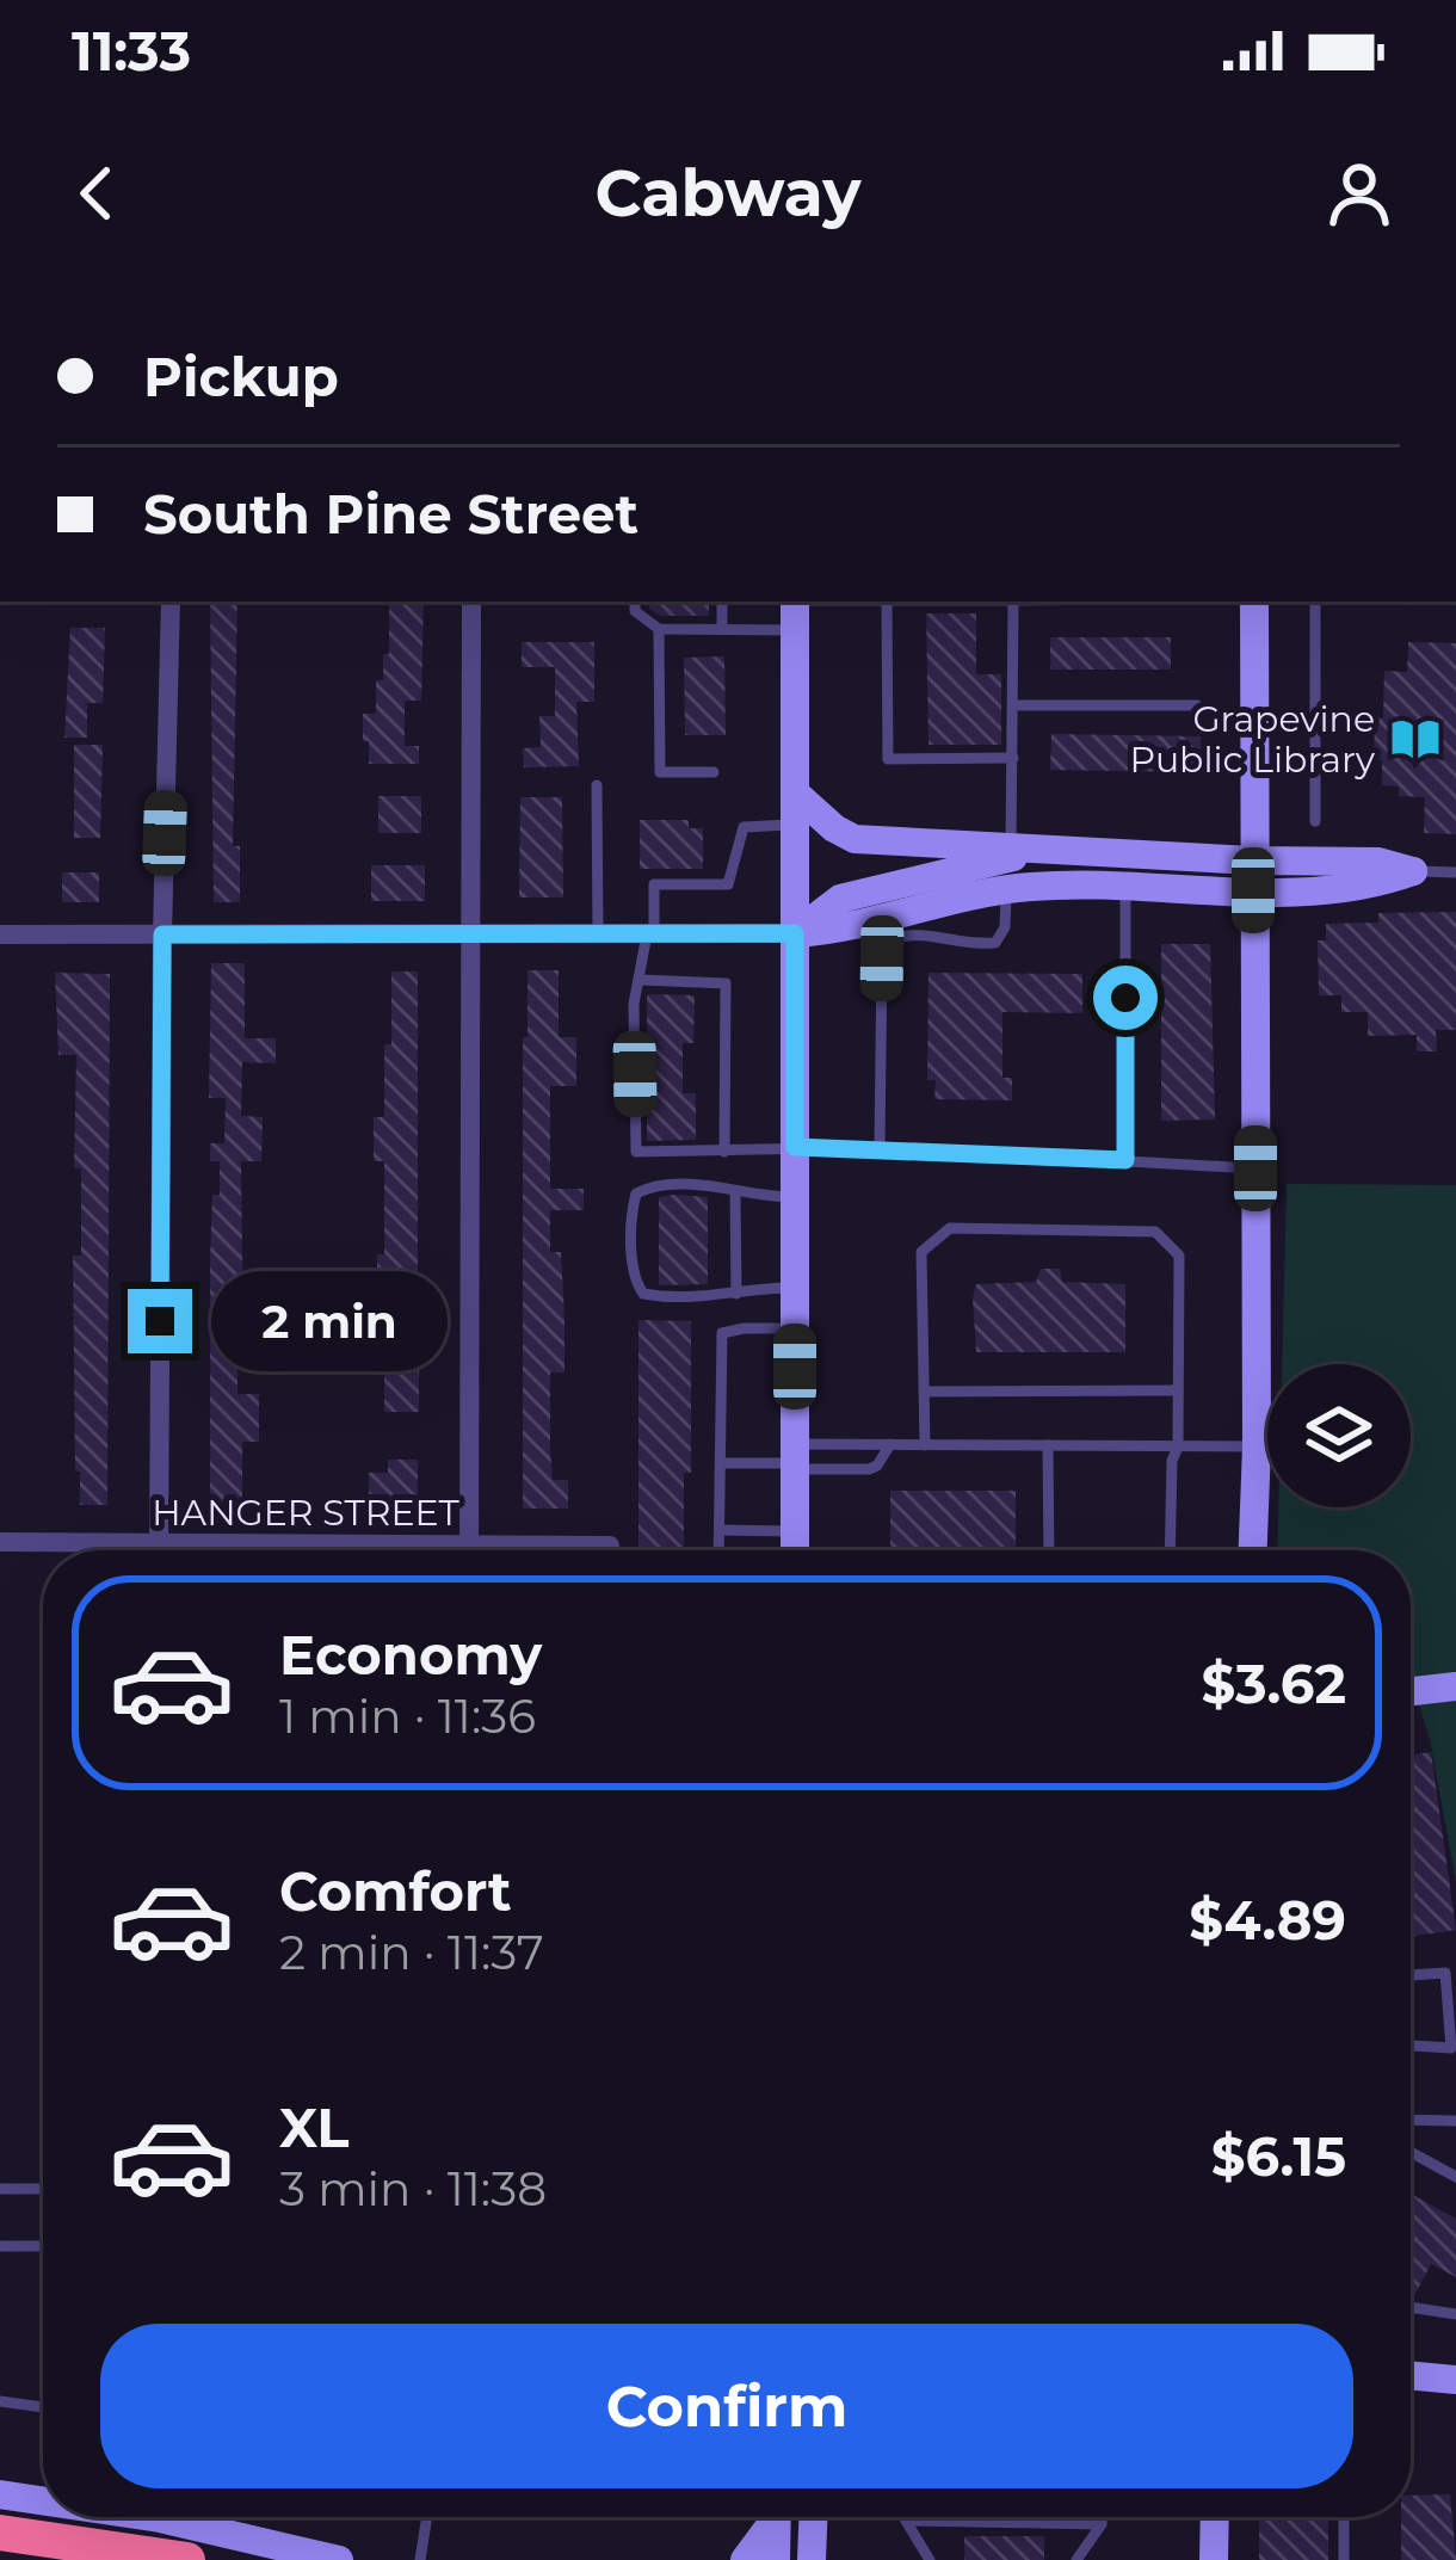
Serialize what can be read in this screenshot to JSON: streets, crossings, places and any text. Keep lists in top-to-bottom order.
{
  "streets": {
    "street": ["HANGER STREET"]
  },
  "places": {
    "library": ["Grapevine Public Library"]
  },
  "page": {
    "status": "11:33",
    "header": "Cabway",
    "banner": ["Pickup", "South Pine Street"],
    "bubble": "2 min",
    "list": [
      {
        "name": "Economy",
        "note": "1 min · 11:36",
        "value": "$3.62"
      },
      {
        "name": "Comfort",
        "note": "2 min · 11:37",
        "value": "$4.89"
      },
      {
        "name": "XL",
        "note": "3 min · 11:38",
        "value": "$6.15"
      }
    ],
    "buttons": "Confirm"
  }
}
